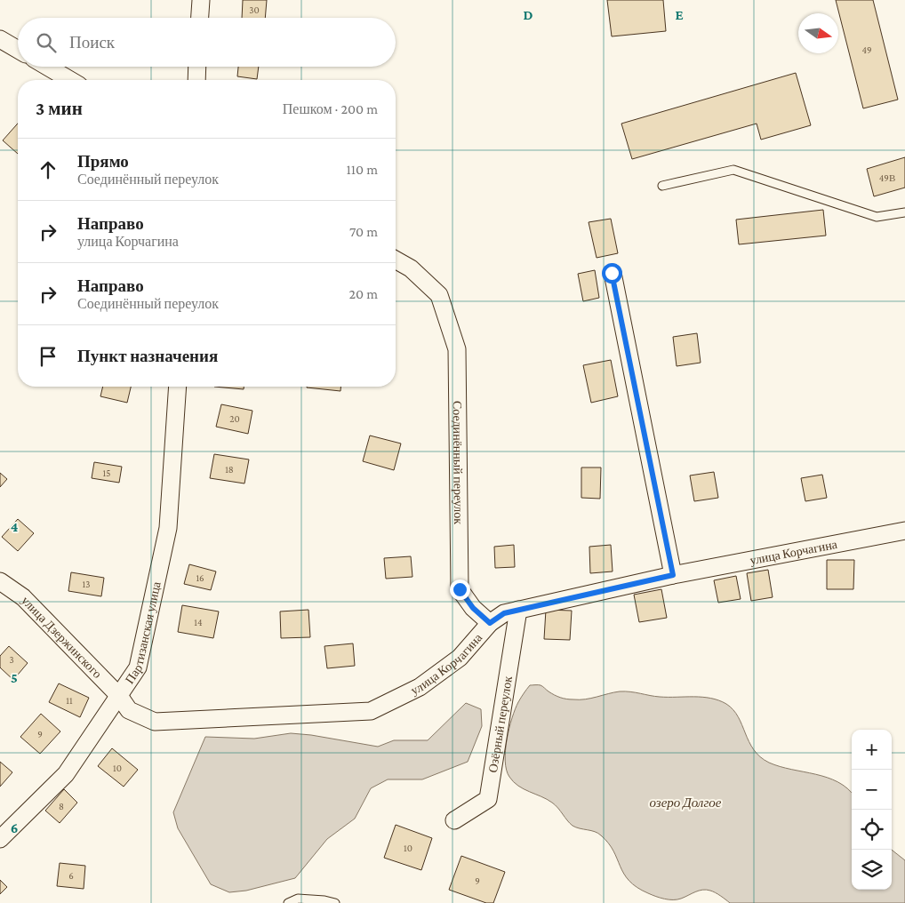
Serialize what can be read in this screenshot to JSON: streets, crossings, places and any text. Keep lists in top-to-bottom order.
{
  "streets": {
    "street": [
      "Соединённый переулок",
      "улица Корчагина",
      "Партизанская улица",
      "улица Дзержинского",
      "Озёрный переулок"
    ]
  },
  "crossings": [
    ["Соединённый переулок", "улица Корчагина"],
    ["улица Корчагина", "Партизанская улица"],
    ["улица Корчагина", "улица Дзержинского"],
    ["улица Корчагина", "Озёрный переулок"],
    ["Партизанская улица", "улица Дзержинского"]
  ],
  "water": ["озеро Долгое"],
  "house_numbers": [
    "30",
    "49",
    "49В",
    "20",
    "18",
    "15",
    "16",
    "13",
    "14",
    "3",
    "11",
    "9",
    "10",
    "8",
    "10",
    "6",
    "9"
  ],
  "north": "right",
  "page": {
    "search": "Поиск",
    "heading": ["3 мин", "Пешком · 200 m"],
    "list": [
      ["Прямо", "Соединённый переулок", "110 m"],
      ["Направо", "улица Корчагина", "70 m"],
      ["Направо", "Соединённый переулок", "20 m"],
      "Пункт назначения"
    ],
    "map_buttons": ["+", "−"]
  },
  "grid": {
    "columns": ["D", "E"],
    "rows": ["4", "5", "6"]
  }
}
